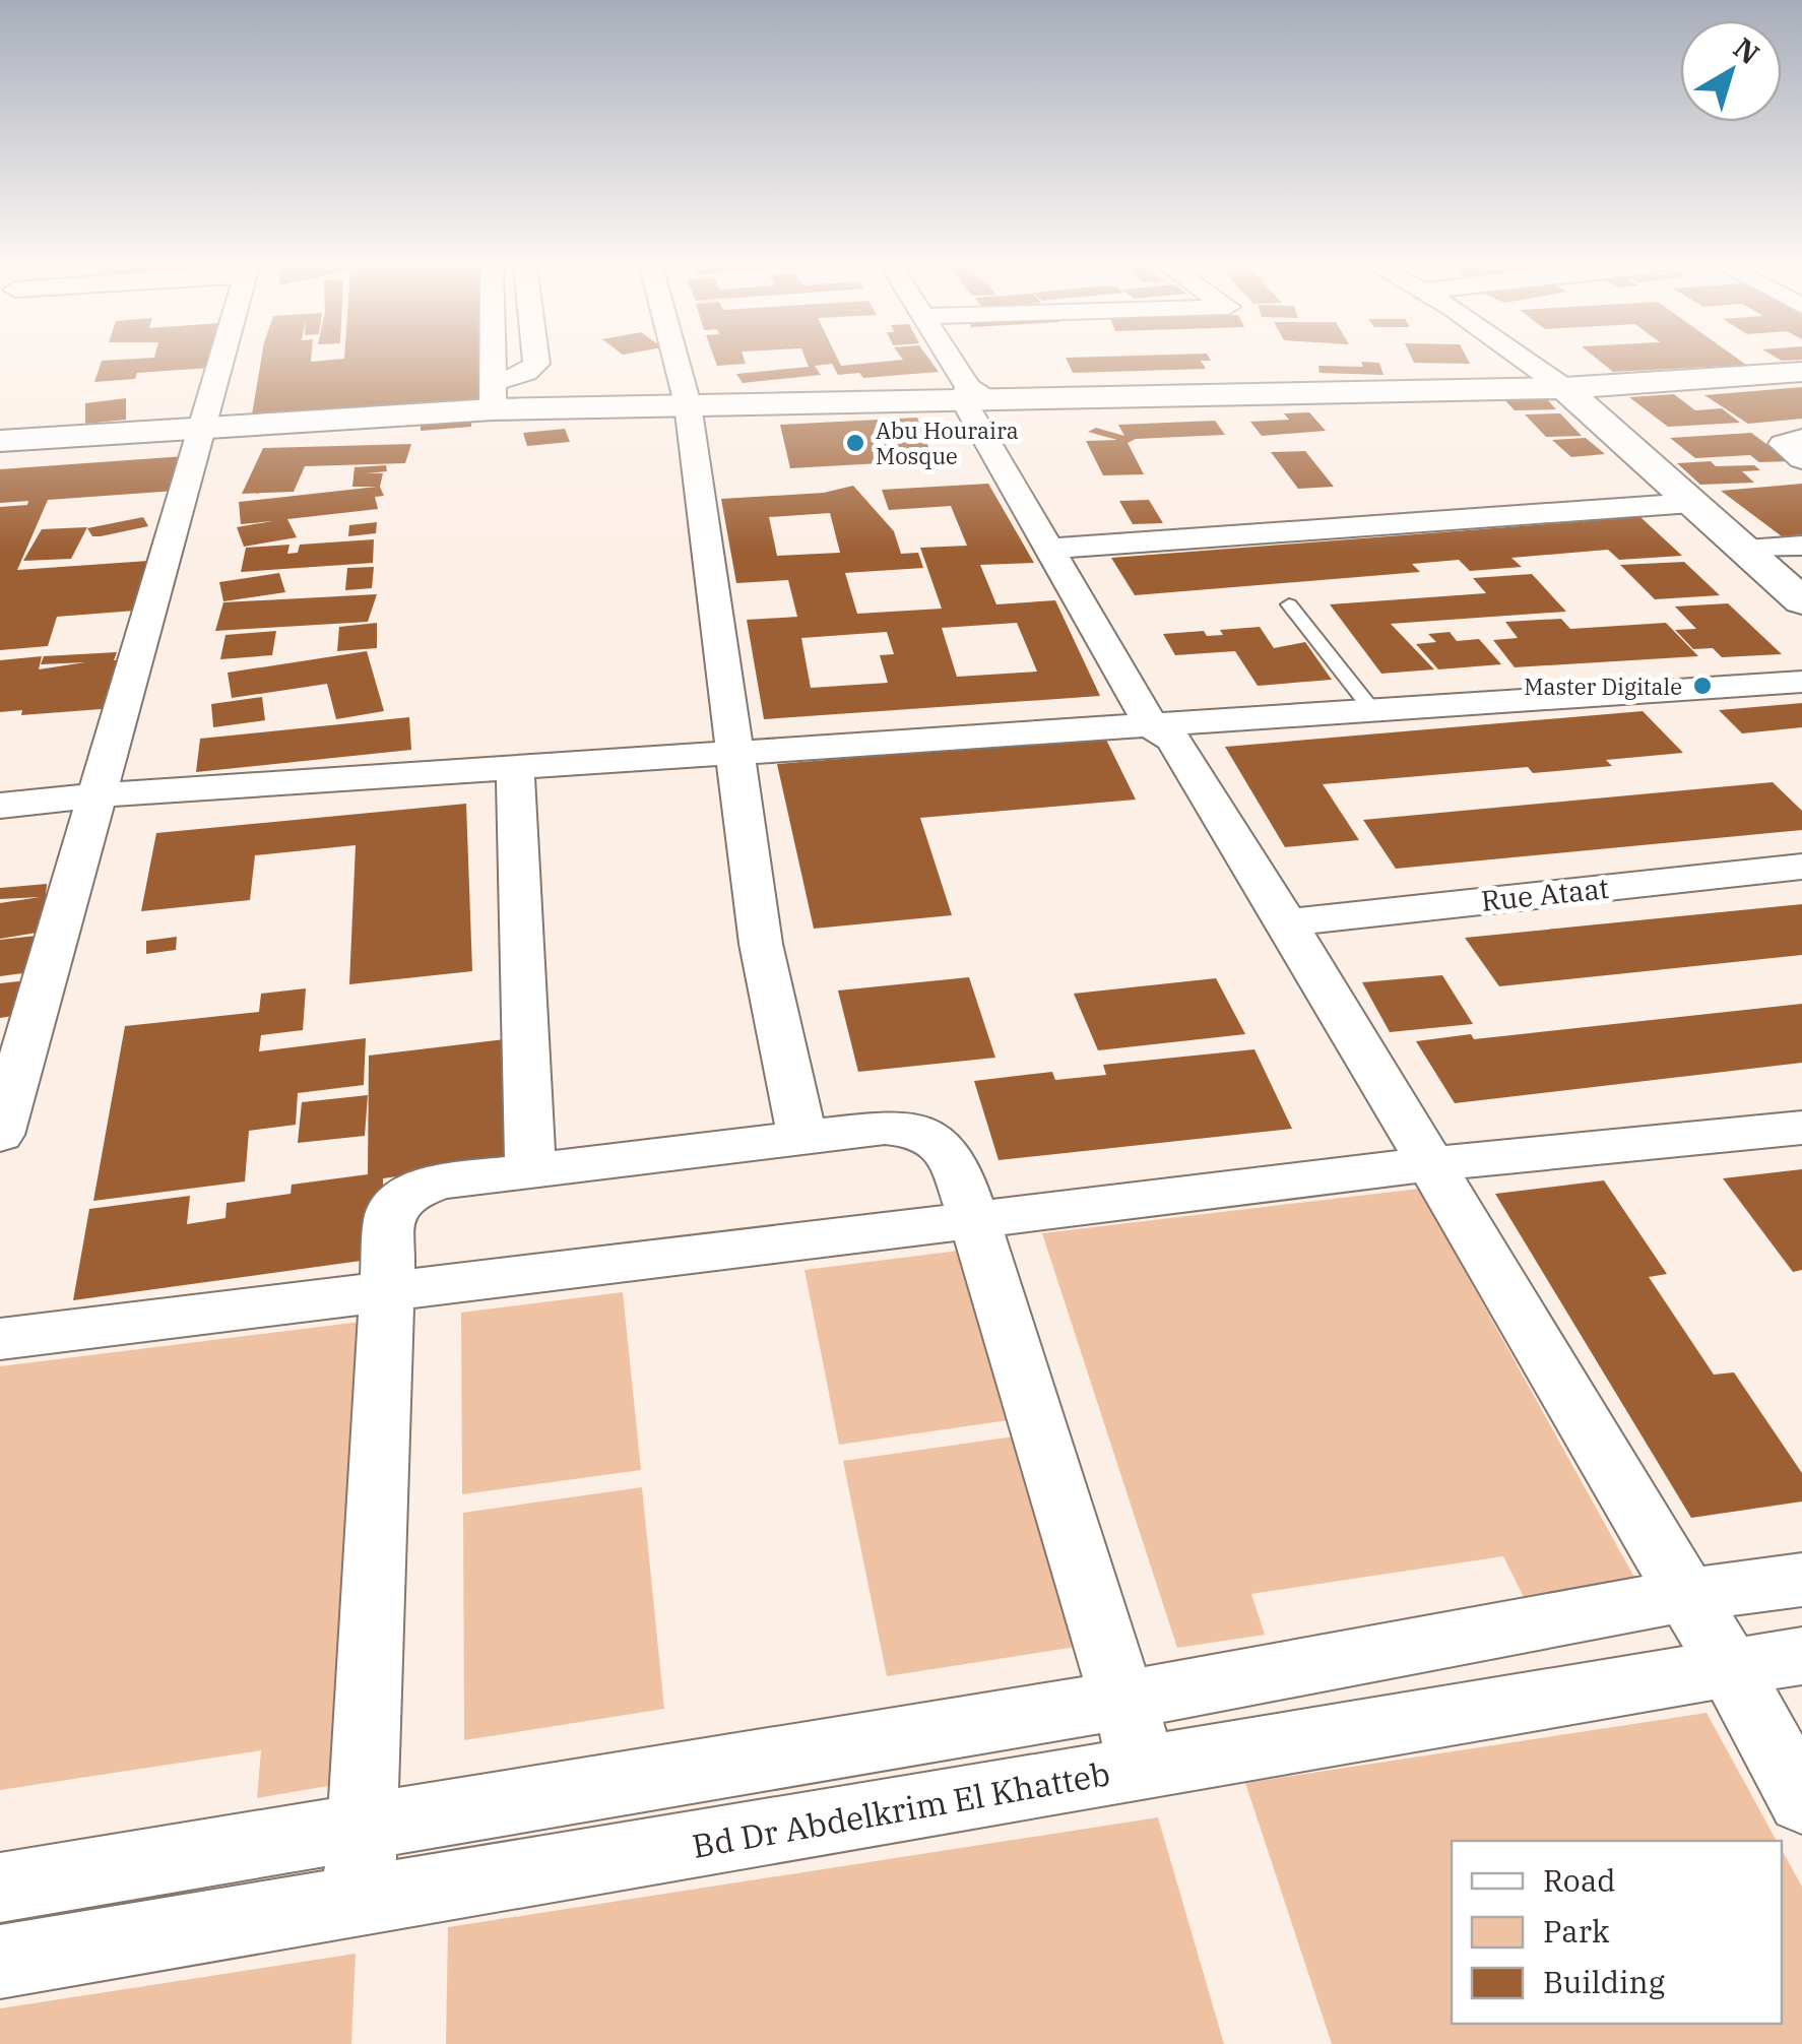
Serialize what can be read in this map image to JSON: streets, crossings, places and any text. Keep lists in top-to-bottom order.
{
  "streets": {
    "street": ["Rue Ataat", "Bd Dr Abdelkrim El Khatteb"]
  },
  "places": ["Abu Houraira Mosque", "Master Digitale"],
  "legend": ["Road", "Park", "Building"],
  "north": "top right"
}
